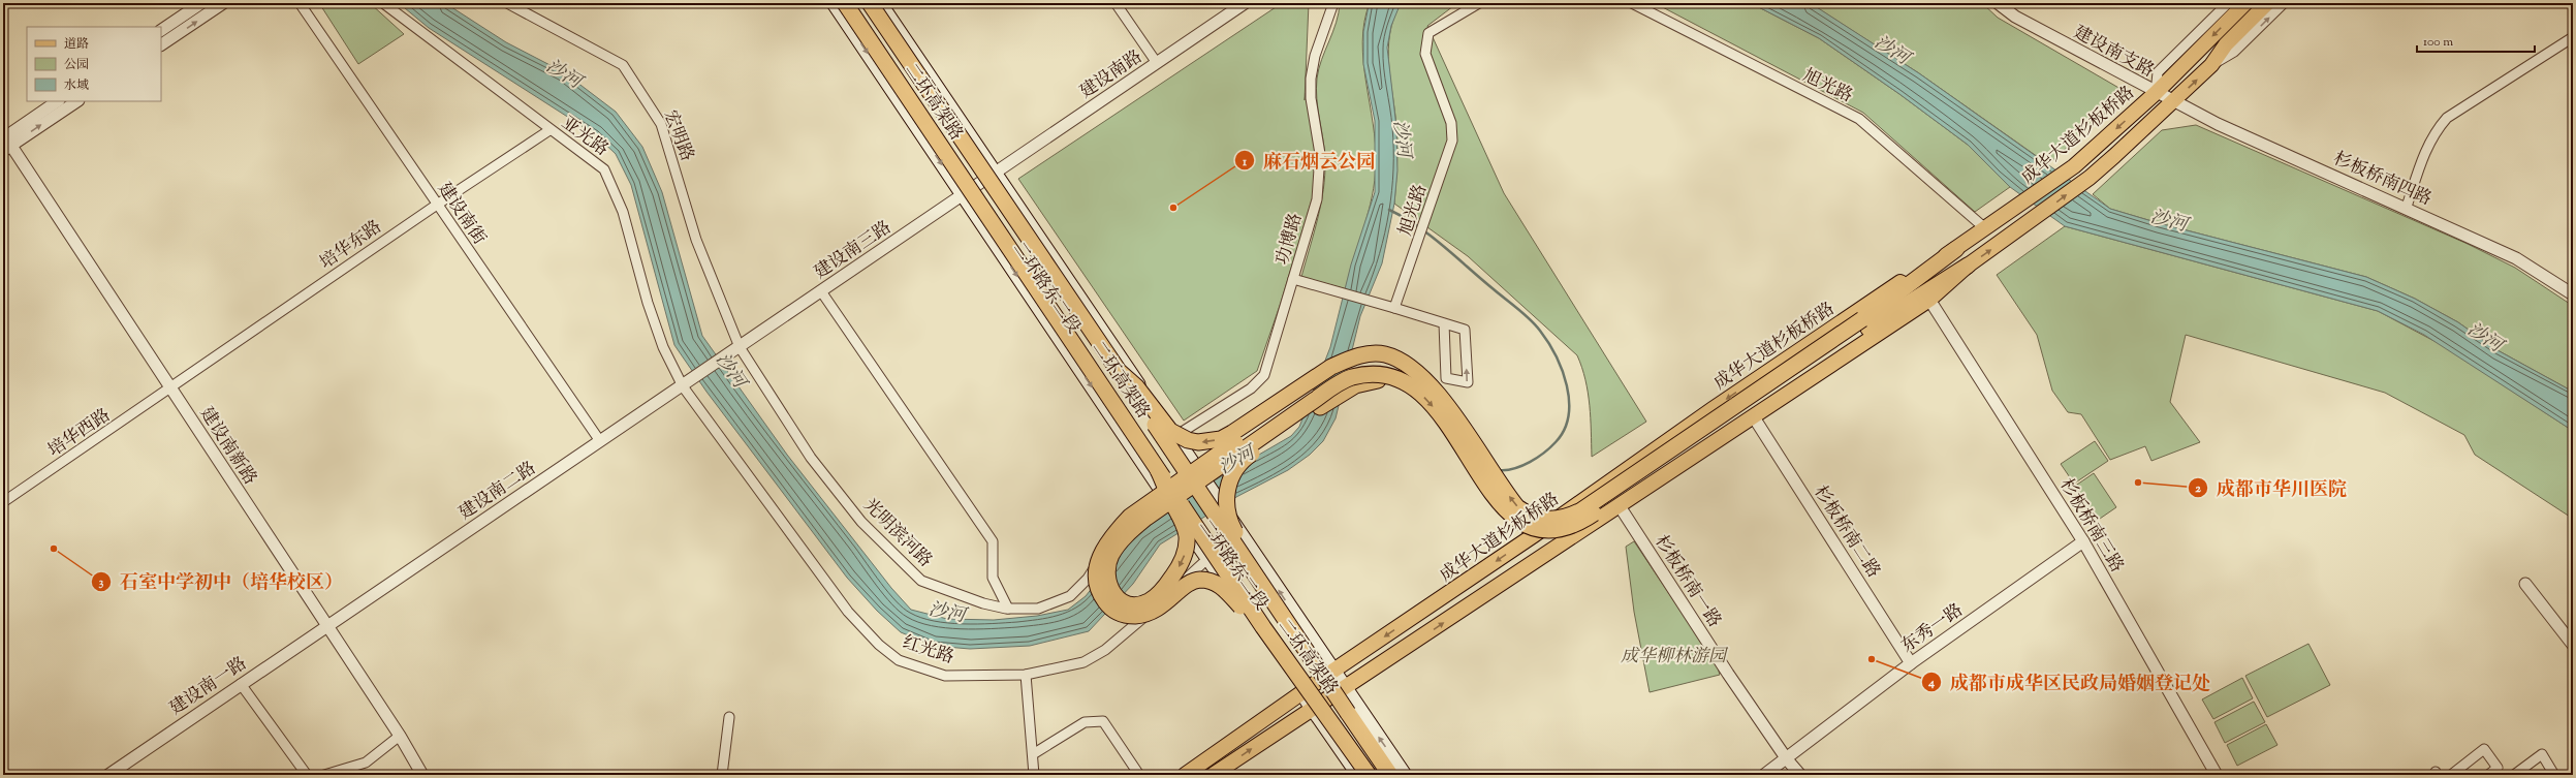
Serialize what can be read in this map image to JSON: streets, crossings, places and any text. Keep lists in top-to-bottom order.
{
  "streets": {
    "highway": ["二环高架路"],
    "main road": ["成华大道杉板桥路", "二环路东二段"],
    "street": [
      "建设南支路",
      "建设南路",
      "旭光路",
      "亚光路",
      "宏明路",
      "杉板桥南四路",
      "建设南街",
      "功博路",
      "培华东路",
      "建设南三路",
      "培华西路",
      "建设南新路",
      "建设南二路",
      "杉板桥南三路",
      "杉板桥南二路",
      "光明滨河路",
      "杉板桥南一路",
      "东秀一路",
      "红光路",
      "建设南一路"
    ]
  },
  "crossings": [
    ["建设南支路", "成华大道杉板桥路"],
    ["建设南支路", "杉板桥南四路"],
    ["建设南路", "建设南三路"],
    ["建设南路", "二环路东二段"],
    ["旭光路", "成华大道杉板桥路"],
    ["成华大道杉板桥路", "二环路东二段"],
    ["亚光路", "培华东路"],
    ["亚光路", "建设南三路"],
    ["亚光路", "建设南二路"],
    ["亚光路", "红光路"],
    ["宏明路", "建设南三路"],
    ["宏明路", "光明滨河路"],
    ["建设南街", "培华东路"],
    ["建设南街", "建设南二路"],
    ["功博路", "二环路东二段"],
    ["培华东路", "培华西路"],
    ["培华东路", "建设南新路"],
    ["建设南三路", "二环路东二段"],
    ["建设南三路", "建设南二路"],
    ["建设南三路", "光明滨河路"],
    ["建设南三路", "红光路"],
    ["二环路东二段", "光明滨河路"],
    ["二环路东二段", "红光路"],
    ["培华西路", "建设南新路"],
    ["建设南新路", "建设南二路"],
    ["建设南新路", "建设南一路"],
    ["建设南二路", "红光路"],
    ["建设南二路", "建设南一路"],
    ["杉板桥南三路", "东秀一路"],
    ["杉板桥南二路", "东秀一路"],
    ["杉板桥南一路", "东秀一路"]
  ],
  "water": ["沙河"],
  "parks": ["成华柳林游园"],
  "places": [
    "麻石烟云公园",
    "成都市华川医院",
    "石室中学初中（培华校区）",
    "成都市成华区民政局婚姻登记处"
  ],
  "legend": ["道路", "公园", "水域"],
  "scale_bar": "100 m"
}
